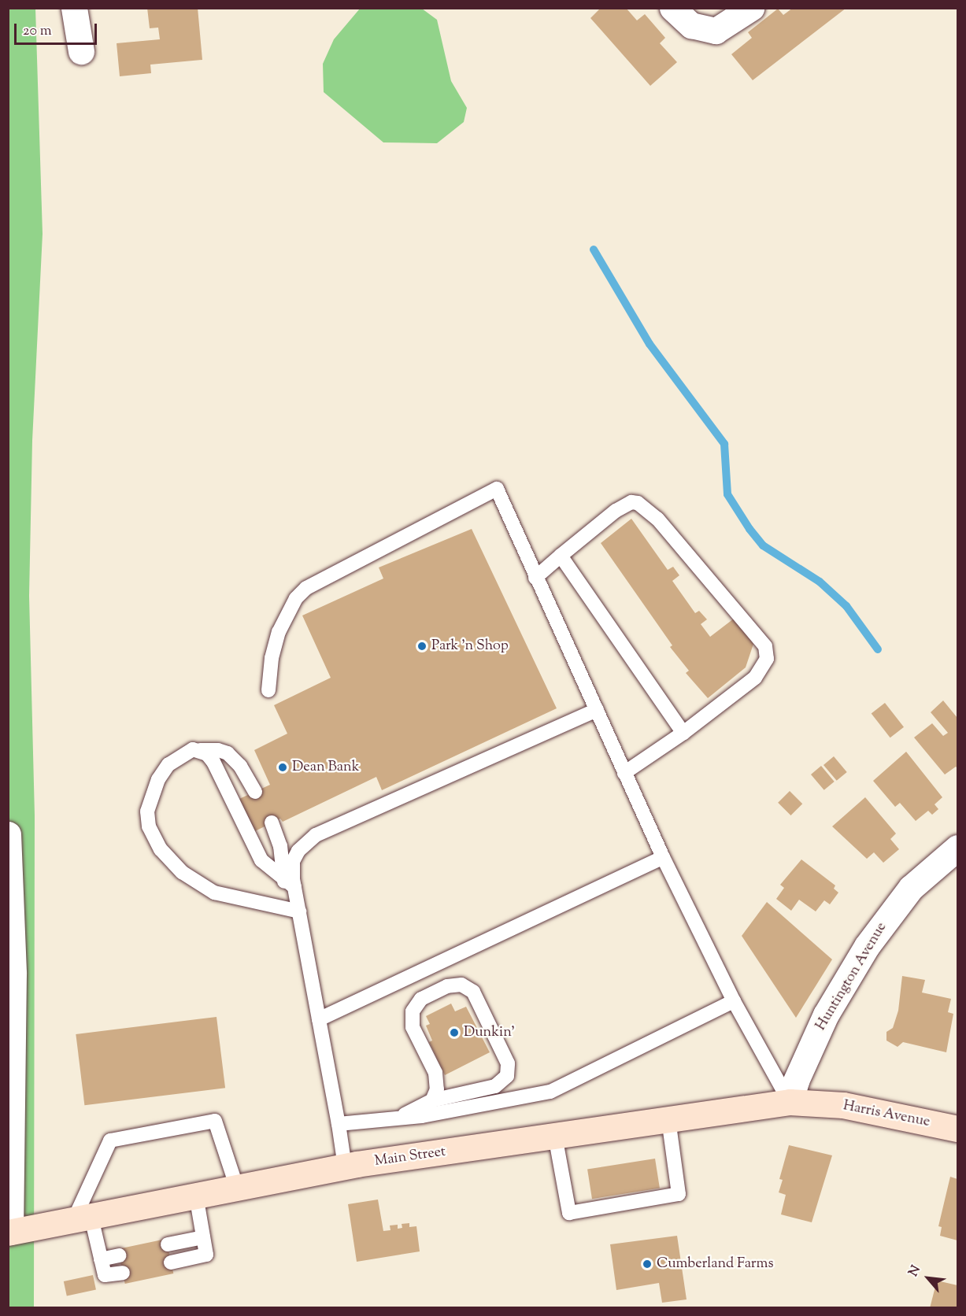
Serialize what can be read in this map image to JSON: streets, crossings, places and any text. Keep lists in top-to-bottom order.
{
  "streets": {
    "main road": ["Harris Avenue", "Main Street"],
    "street": ["Huntington Avenue"]
  },
  "crossings": [
    ["Huntington Avenue", "Harris Avenue"],
    ["Huntington Avenue", "Main Street"],
    ["Harris Avenue", "Main Street"]
  ],
  "places": [
    "Park 'n Shop",
    "Dean Bank",
    "Dunkin'",
    "Cumberland Farms"
  ],
  "scale_bar": "20 m",
  "north": "top left"
}
